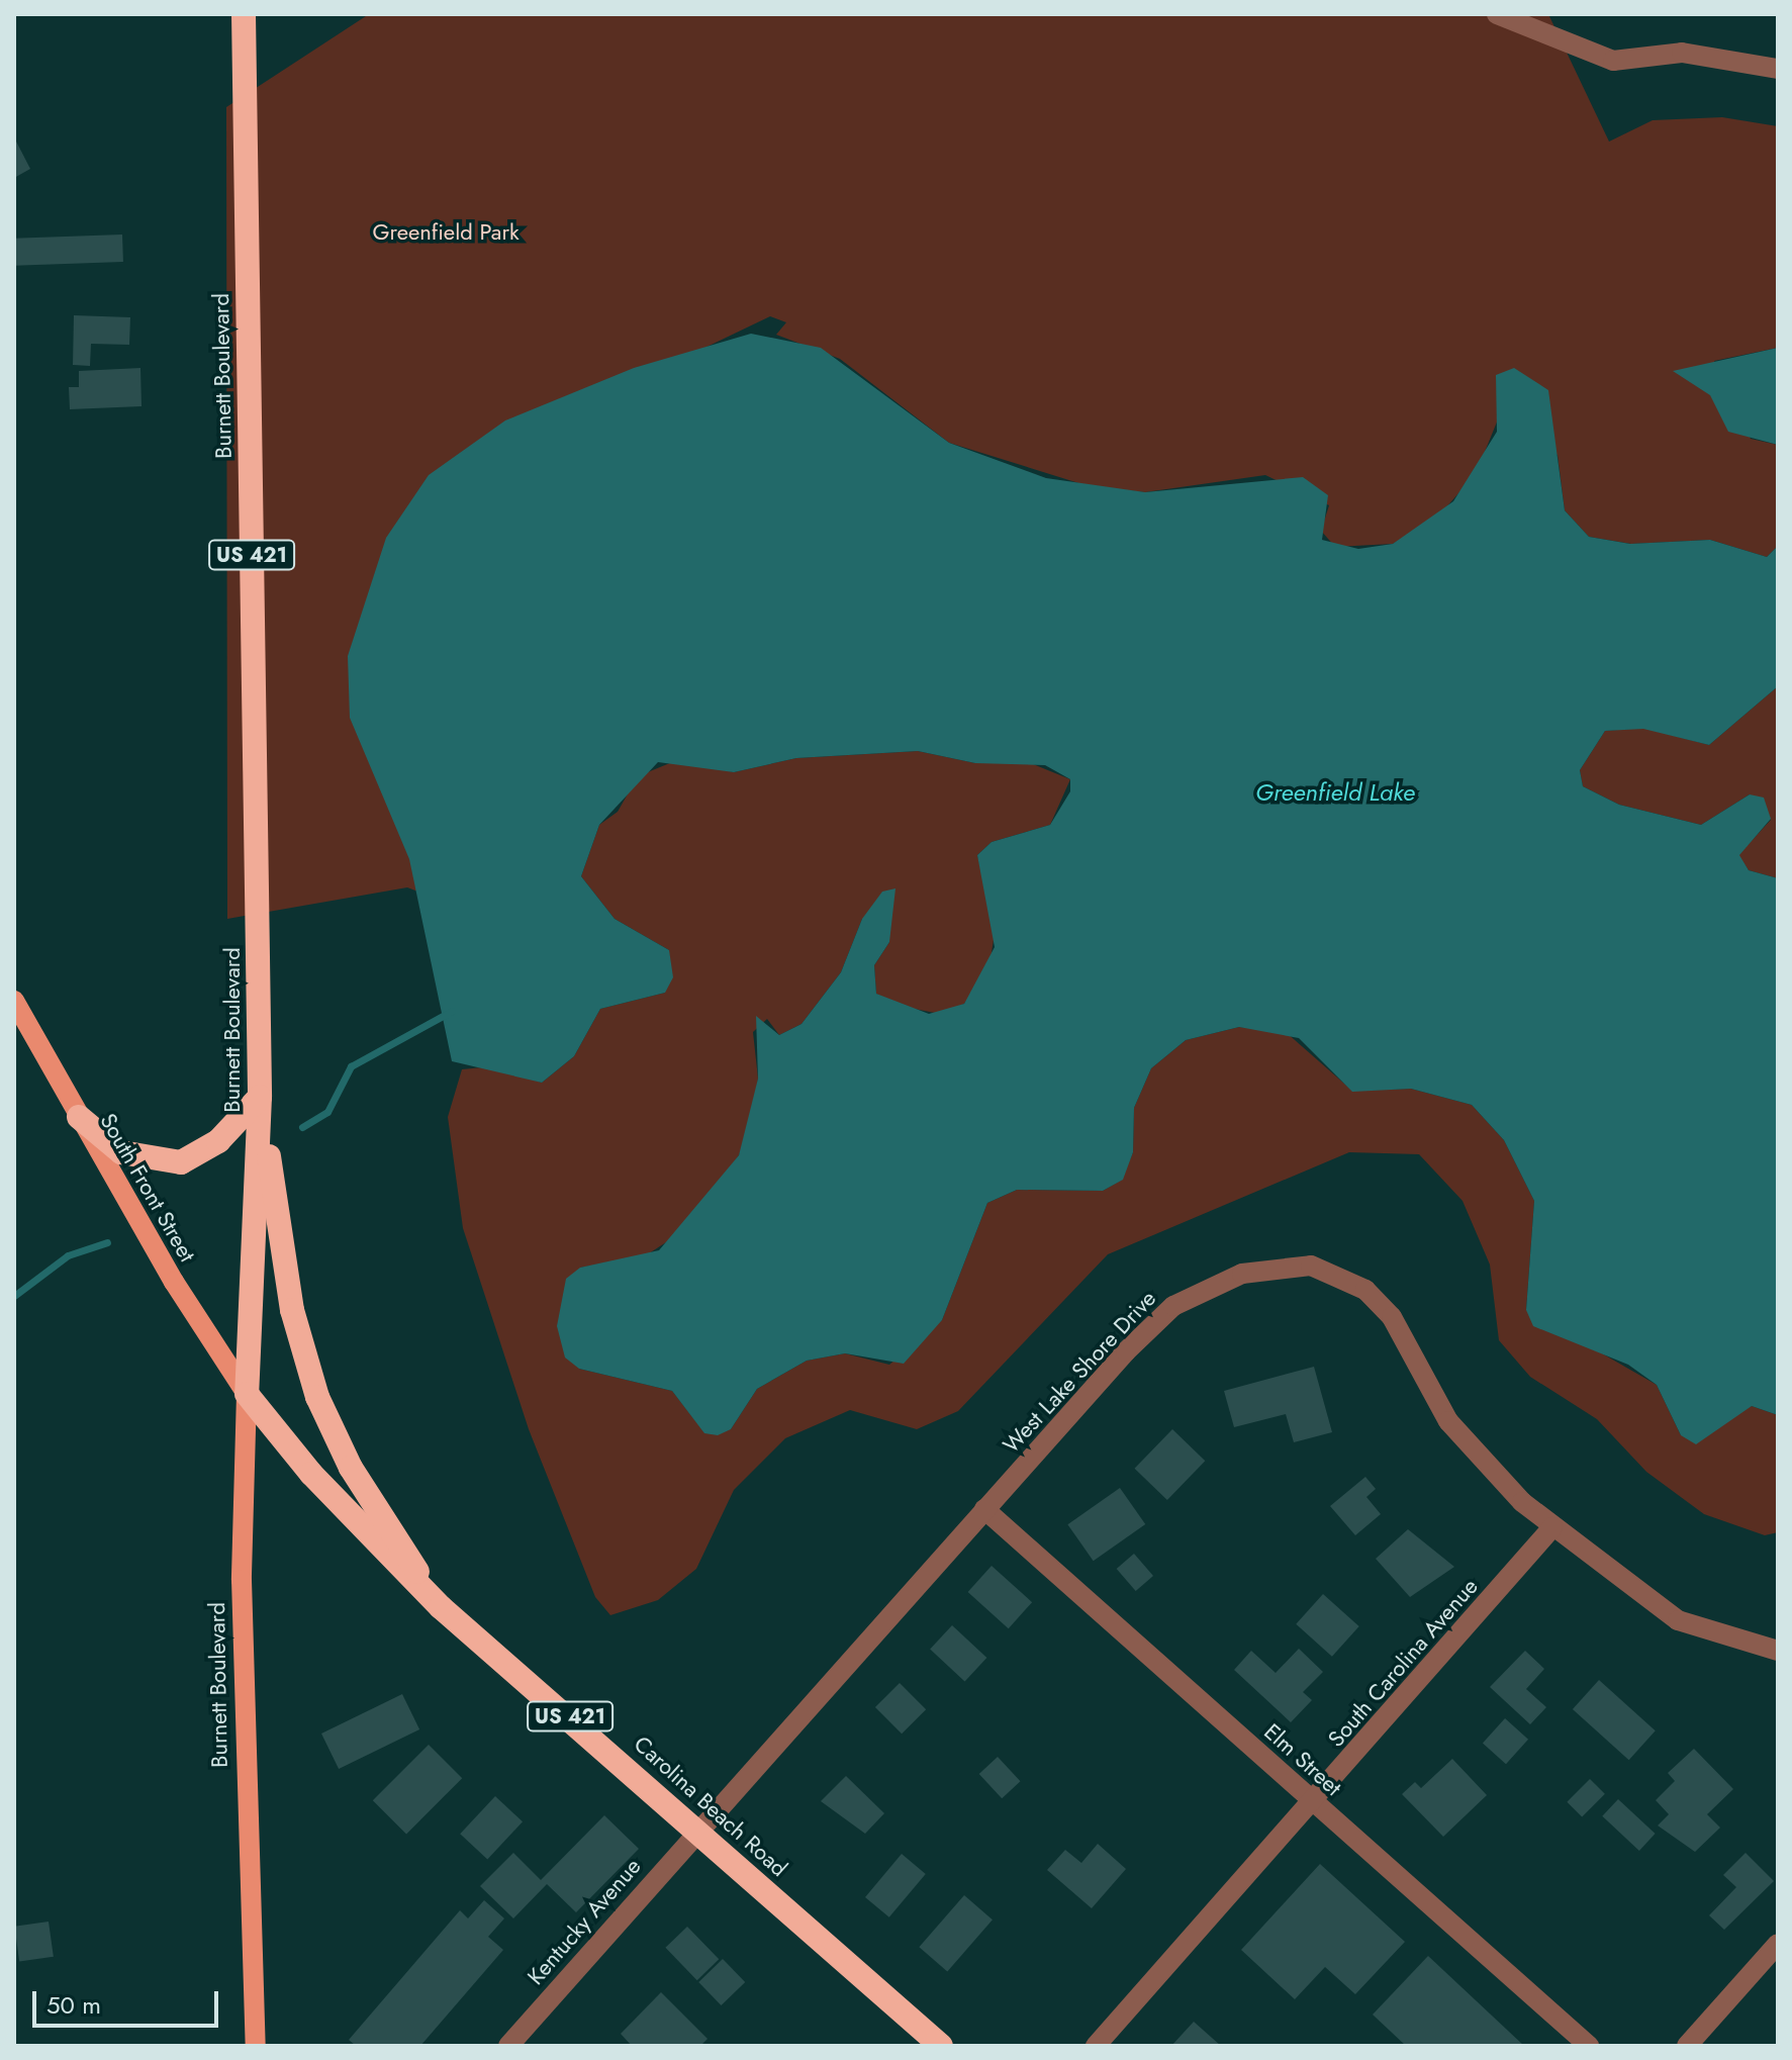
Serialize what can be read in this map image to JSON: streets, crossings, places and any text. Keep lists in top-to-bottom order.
{
  "streets": {
    "highway": ["Burnett Boulevard", "US 421", "Carolina Beach Road"],
    "main road": ["South Front Street"],
    "street": [
      "West Lake Shore Drive",
      "South Carolina Avenue",
      "Elm Street",
      "Kentucky Avenue"
    ]
  },
  "crossings": [
    ["Burnett Boulevard", "South Front Street"],
    ["Burnett Boulevard", "Carolina Beach Road"],
    ["South Front Street", "Carolina Beach Road"],
    ["West Lake Shore Drive", "South Carolina Avenue"],
    ["West Lake Shore Drive", "Elm Street"],
    ["West Lake Shore Drive", "Carolina Beach Road"],
    ["West Lake Shore Drive", "Kentucky Avenue"],
    ["South Carolina Avenue", "Elm Street"],
    ["Carolina Beach Road", "Kentucky Avenue"]
  ],
  "water": ["Greenfield Lake"],
  "parks": ["Greenfield Park"],
  "scale_bar": "50 m"
}
